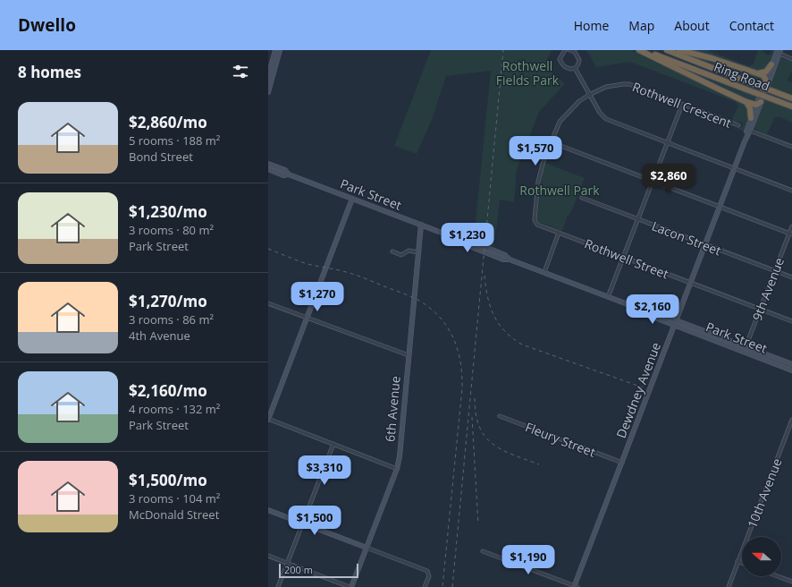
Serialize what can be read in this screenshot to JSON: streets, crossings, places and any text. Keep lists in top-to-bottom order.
{
  "streets": {
    "highway": ["Ring Road"],
    "street": [
      "Rothwell Crescent",
      "Park Street",
      "Lacon Street",
      "Rothwell Street",
      "9th Avenue",
      "Dewdney Avenue",
      "6th Avenue",
      "Fleury Street",
      "10th Avenue"
    ]
  },
  "crossings": [
    ["Rothwell Crescent", "Rothwell Street"],
    ["Park Street", "9th Avenue"],
    ["Park Street", "Dewdney Avenue"],
    ["Park Street", "6th Avenue"],
    ["Lacon Street", "9th Avenue"],
    ["Lacon Street", "Dewdney Avenue"],
    ["Rothwell Street", "9th Avenue"],
    ["Rothwell Street", "Dewdney Avenue"],
    ["Dewdney Avenue", "Fleury Street"]
  ],
  "parks": ["Rothwell Fields Park", "Rothwell Park"],
  "scale_bar": "200 m",
  "north": "left",
  "page": {
    "header": "Dwello",
    "nav": [
      "Home",
      "Map",
      "About",
      "Contact"
    ],
    "heading": "8 homes",
    "list": [
      {
        "name": "$2,860/mo",
        "note": "5 rooms · 188 m² · Bond Street"
      },
      {
        "name": "$1,230/mo",
        "note": "3 rooms · 80 m² · Park Street"
      },
      {
        "name": "$1,270/mo",
        "note": "3 rooms · 86 m² · 4th Avenue"
      },
      {
        "name": "$2,160/mo",
        "note": "4 rooms · 132 m² · Park Street"
      },
      {
        "name": "$1,500/mo",
        "note": "3 rooms · 104 m² · McDonald Street"
      }
    ],
    "price": [
      "$1,570",
      "$2,860",
      "$1,230",
      "$1,270",
      "$2,160",
      "$3,310",
      "$1,500",
      "$1,190"
    ],
    "scale": "200 m"
  }
}
